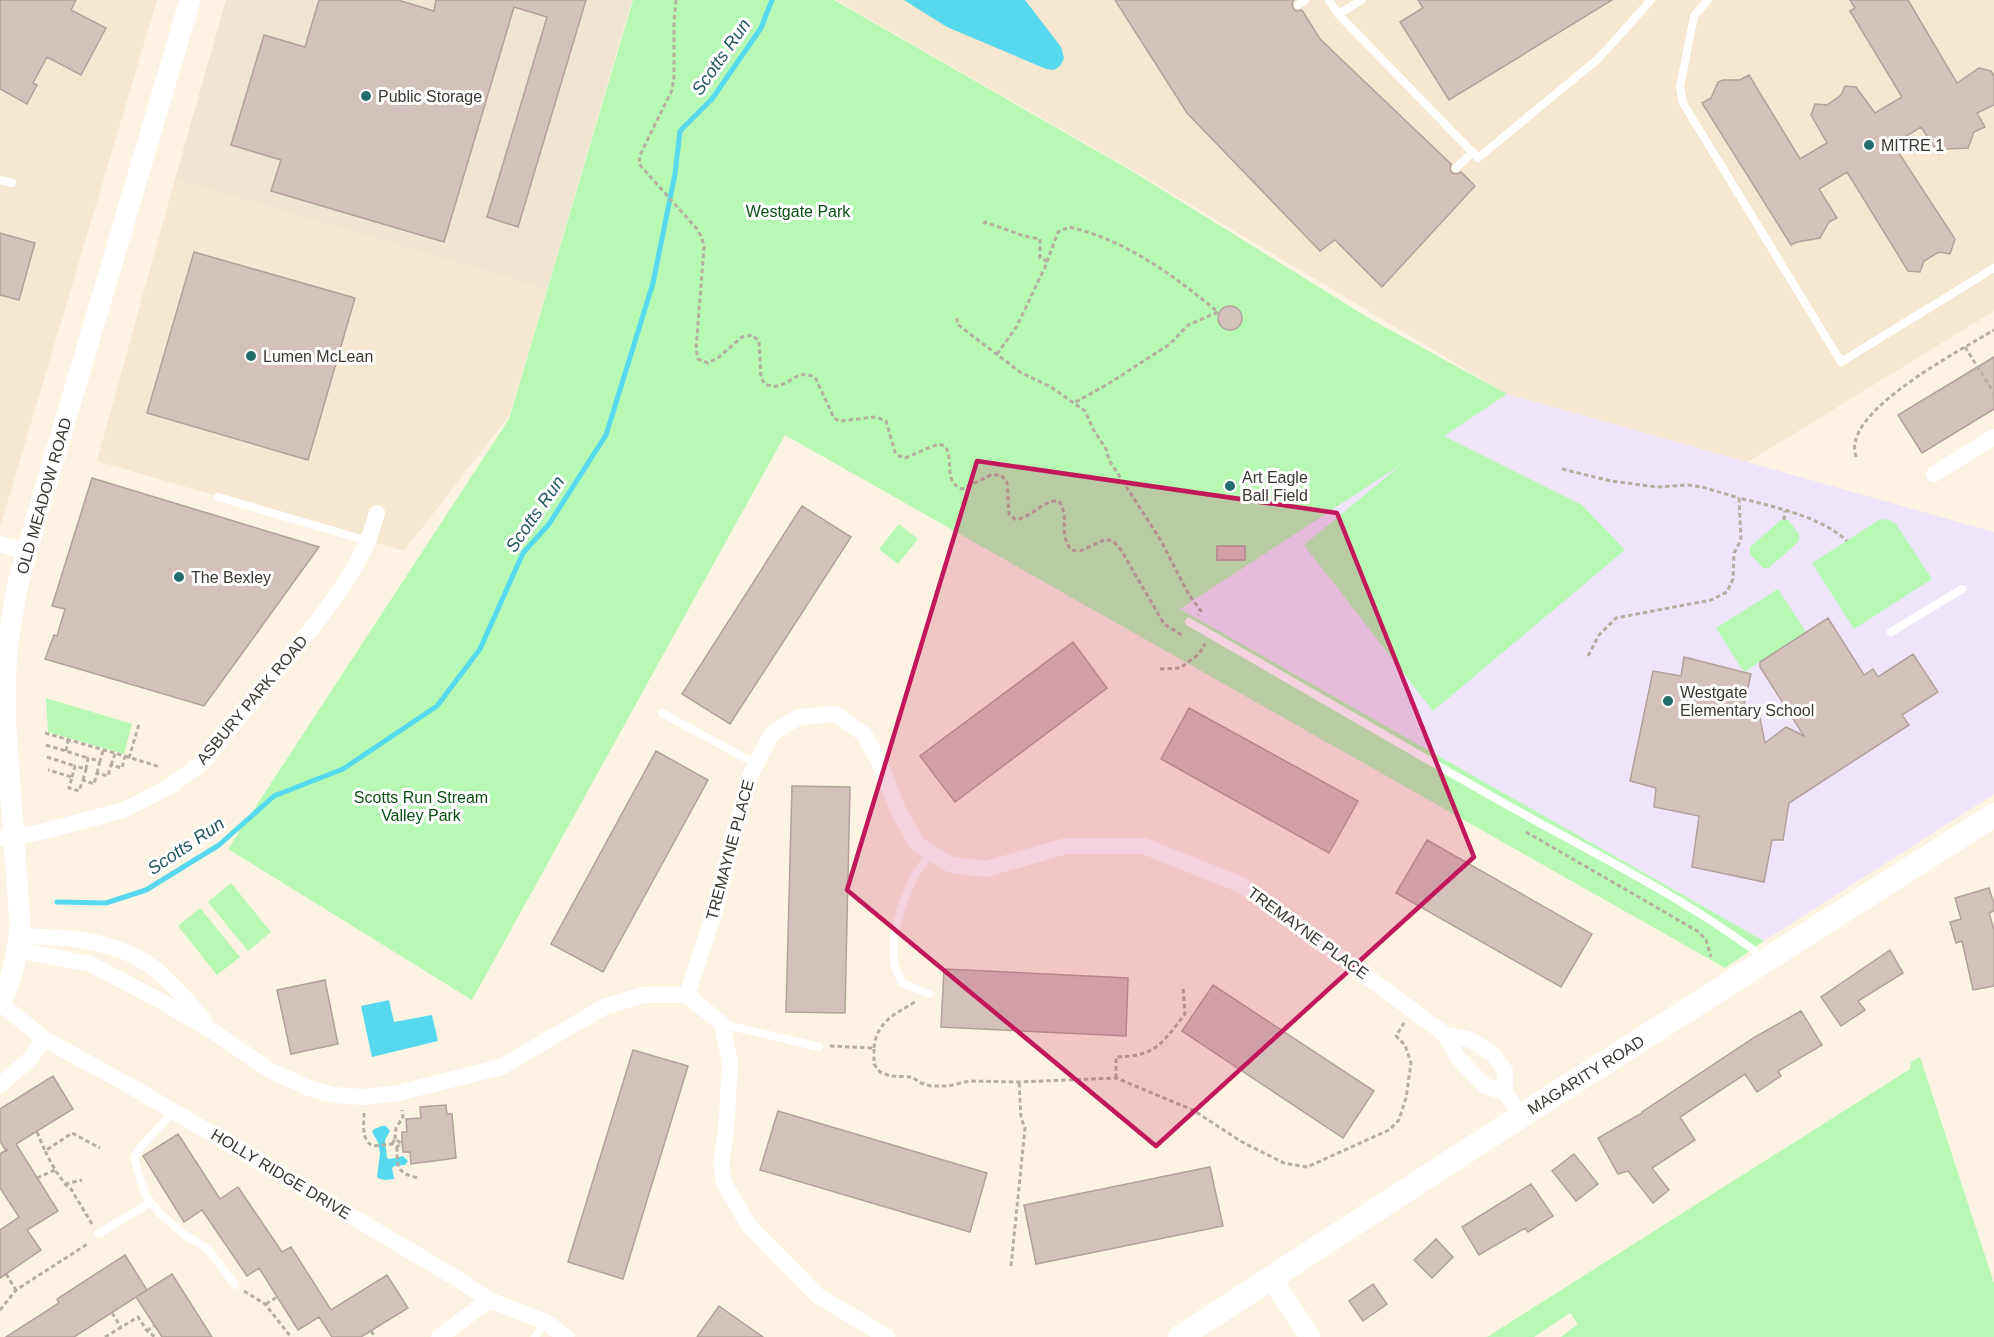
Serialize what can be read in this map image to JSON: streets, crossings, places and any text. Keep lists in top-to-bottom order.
{
  "streets": {
    "main road": ["MAGARITY ROAD"],
    "street": [
      "OLD MEADOW ROAD",
      "ASBURY PARK ROAD",
      "TREMAYNE PLACE",
      "HOLLY RIDGE DRIVE"
    ]
  },
  "crossings": [
    ["OLD MEADOW ROAD", "ASBURY PARK ROAD"],
    ["OLD MEADOW ROAD", "HOLLY RIDGE DRIVE"],
    ["TREMAYNE PLACE", "MAGARITY ROAD"]
  ],
  "water": ["Scotts Run"],
  "parks": ["Westgate Park", "Scotts Run Stream Valley Park"],
  "places": [
    "Public Storage",
    "MITRE 1",
    "Lumen McLean",
    "Art Eagle Ball Field",
    "The Bexley",
    "Westgate Elementary School"
  ]
}
